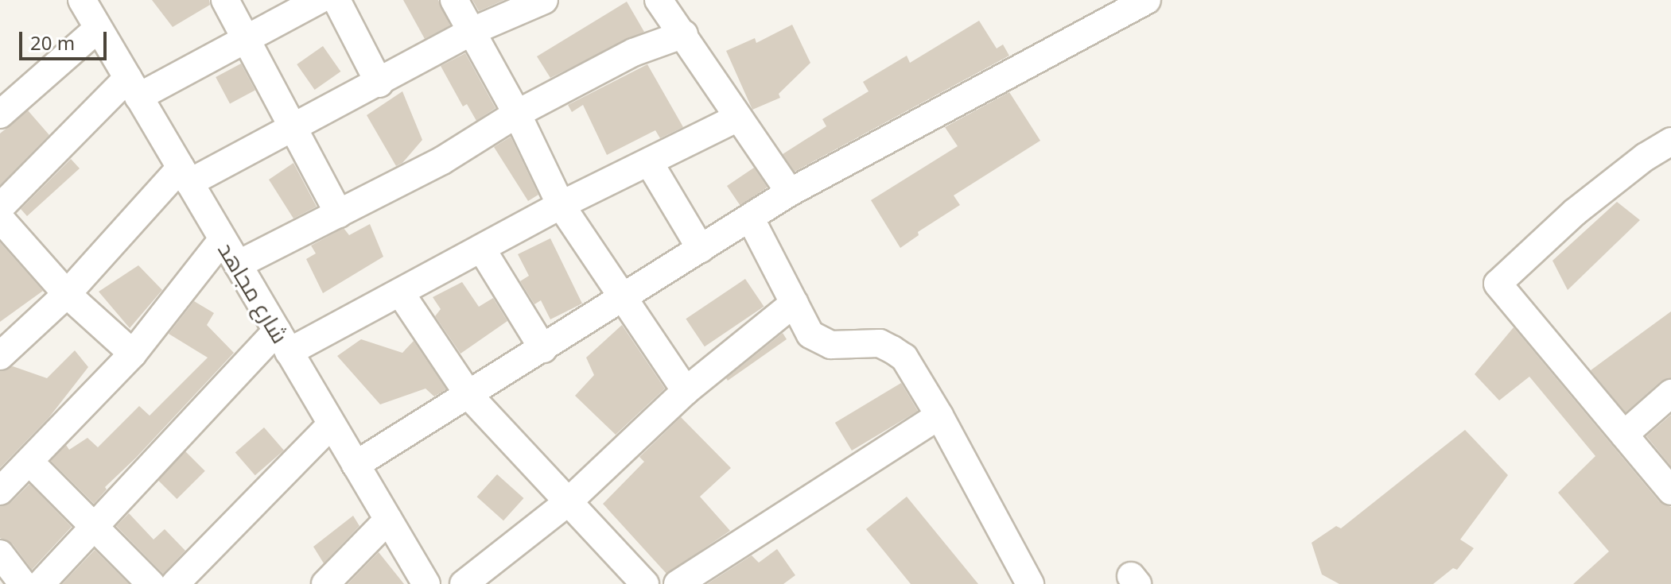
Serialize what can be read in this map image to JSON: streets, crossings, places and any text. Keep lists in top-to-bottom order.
{
  "streets": {
    "street": ["شارع مجاهد"]
  },
  "scale_bar": "20 m"
}
